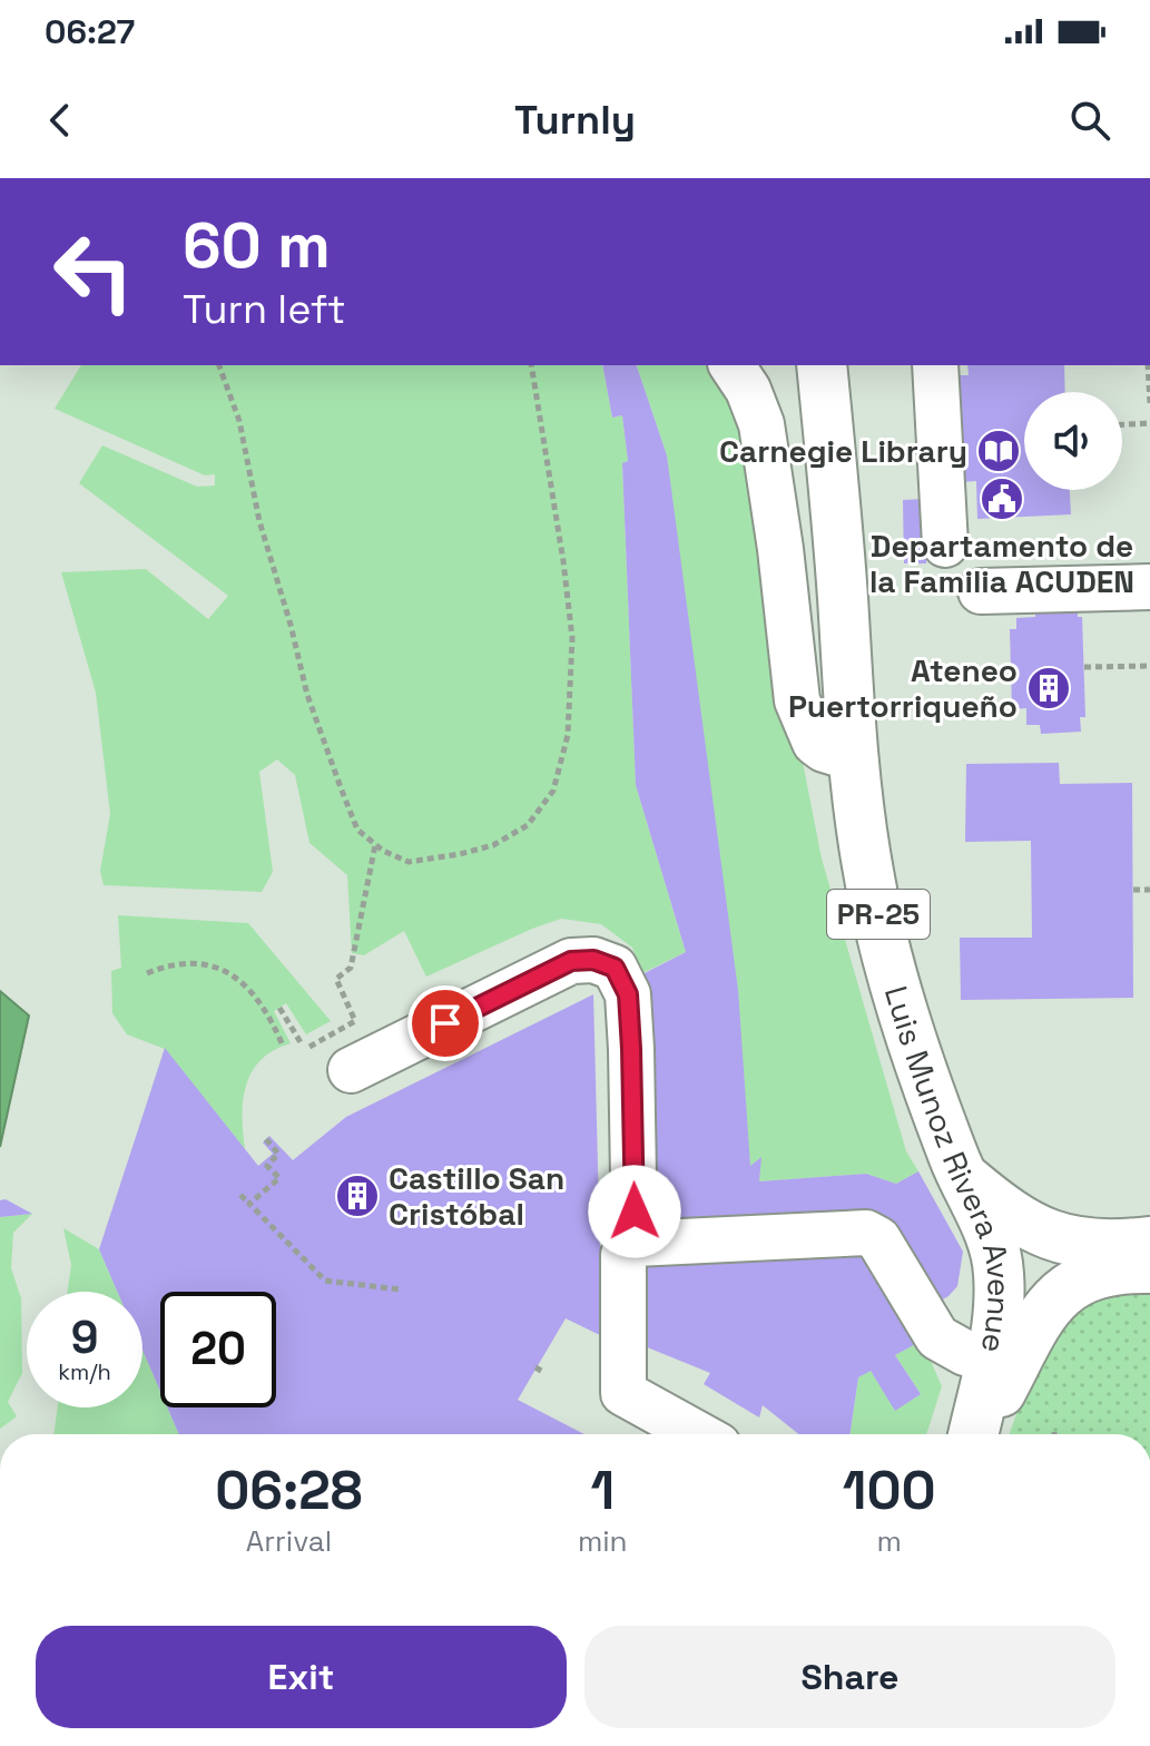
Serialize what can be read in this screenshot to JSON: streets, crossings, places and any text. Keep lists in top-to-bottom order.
{
  "streets": {
    "main road": ["PR-25", "Luis Munoz Rivera Avenue"]
  },
  "places": {
    "library": ["Carnegie Library"],
    "public building": ["Departamento de la Familia ACUDEN"],
    "building": ["Ateneo Puertorriqueño", "Castillo San Cristóbal"]
  },
  "page": {
    "status": "06:27",
    "header": "Turnly",
    "turn": ["60 m", "Turn left"],
    "speed": "9 km/h",
    "limit": "20",
    "eta": [
      "06:28",
      "Arrival",
      "1",
      "min",
      "100",
      "m"
    ],
    "buttons": ["Exit", "Share"]
  }
}
